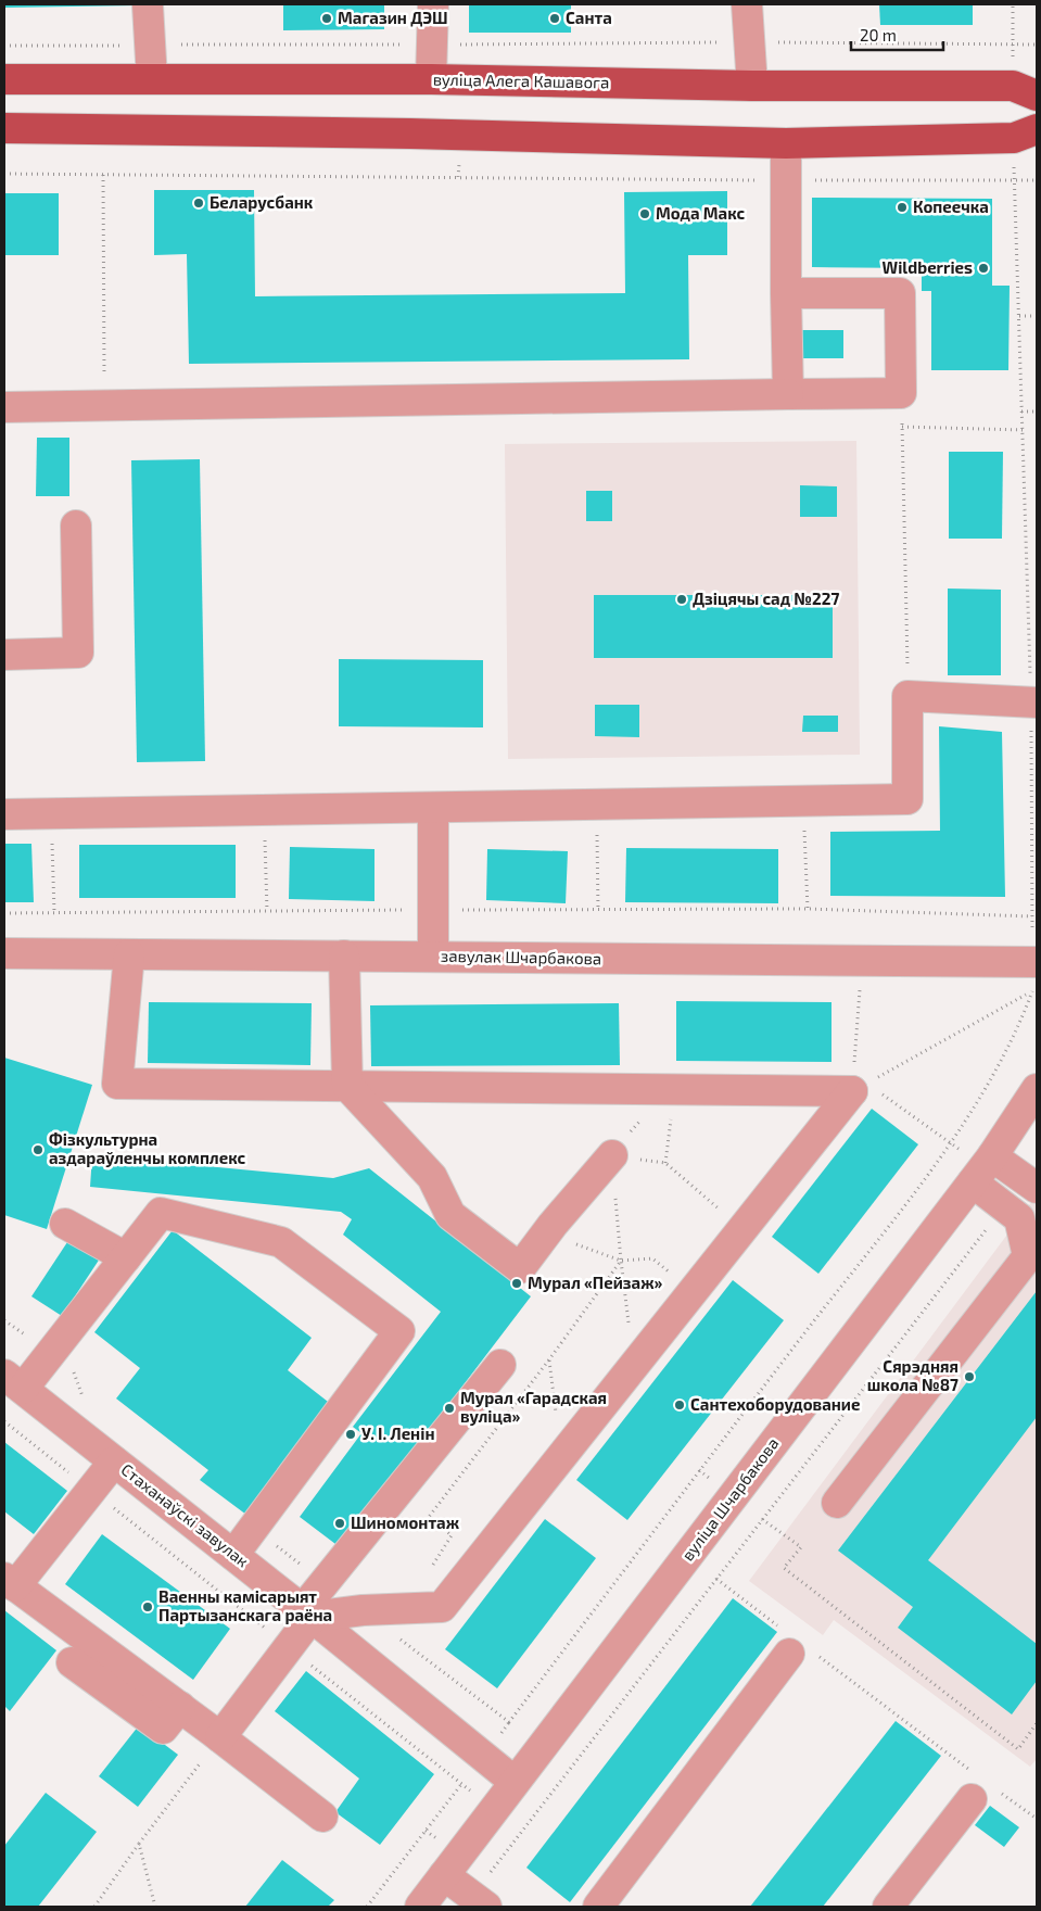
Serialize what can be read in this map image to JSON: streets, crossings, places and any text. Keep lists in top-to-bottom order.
{
  "streets": {
    "main road": ["вуліца Алега Кашавога"],
    "street": ["завулак Шчарбакова", "вуліца Шчарбакова", "Стаханаўскі завулак"]
  },
  "crossings": [
    ["вуліца Шчарбакова", "Стаханаўскі завулак"]
  ],
  "places": [
    "Магазин ДЭШ",
    "Санта",
    "Беларусбанк",
    "Копеечка",
    "Мода Макс",
    "Wildberries",
    "Дзіцячы сад №227",
    "Фізкультурна аздараўленчы комплекс",
    "Мурал «Пейзаж»",
    "Сярэдняя школа №87",
    "Сантехоборудование",
    "Мурал «Гарадская вуліца»",
    "У. І. Ленін",
    "Шиномонтаж",
    "Ваенны камісарыят Партызанскага раёна"
  ],
  "scale_bar": "20 m"
}
